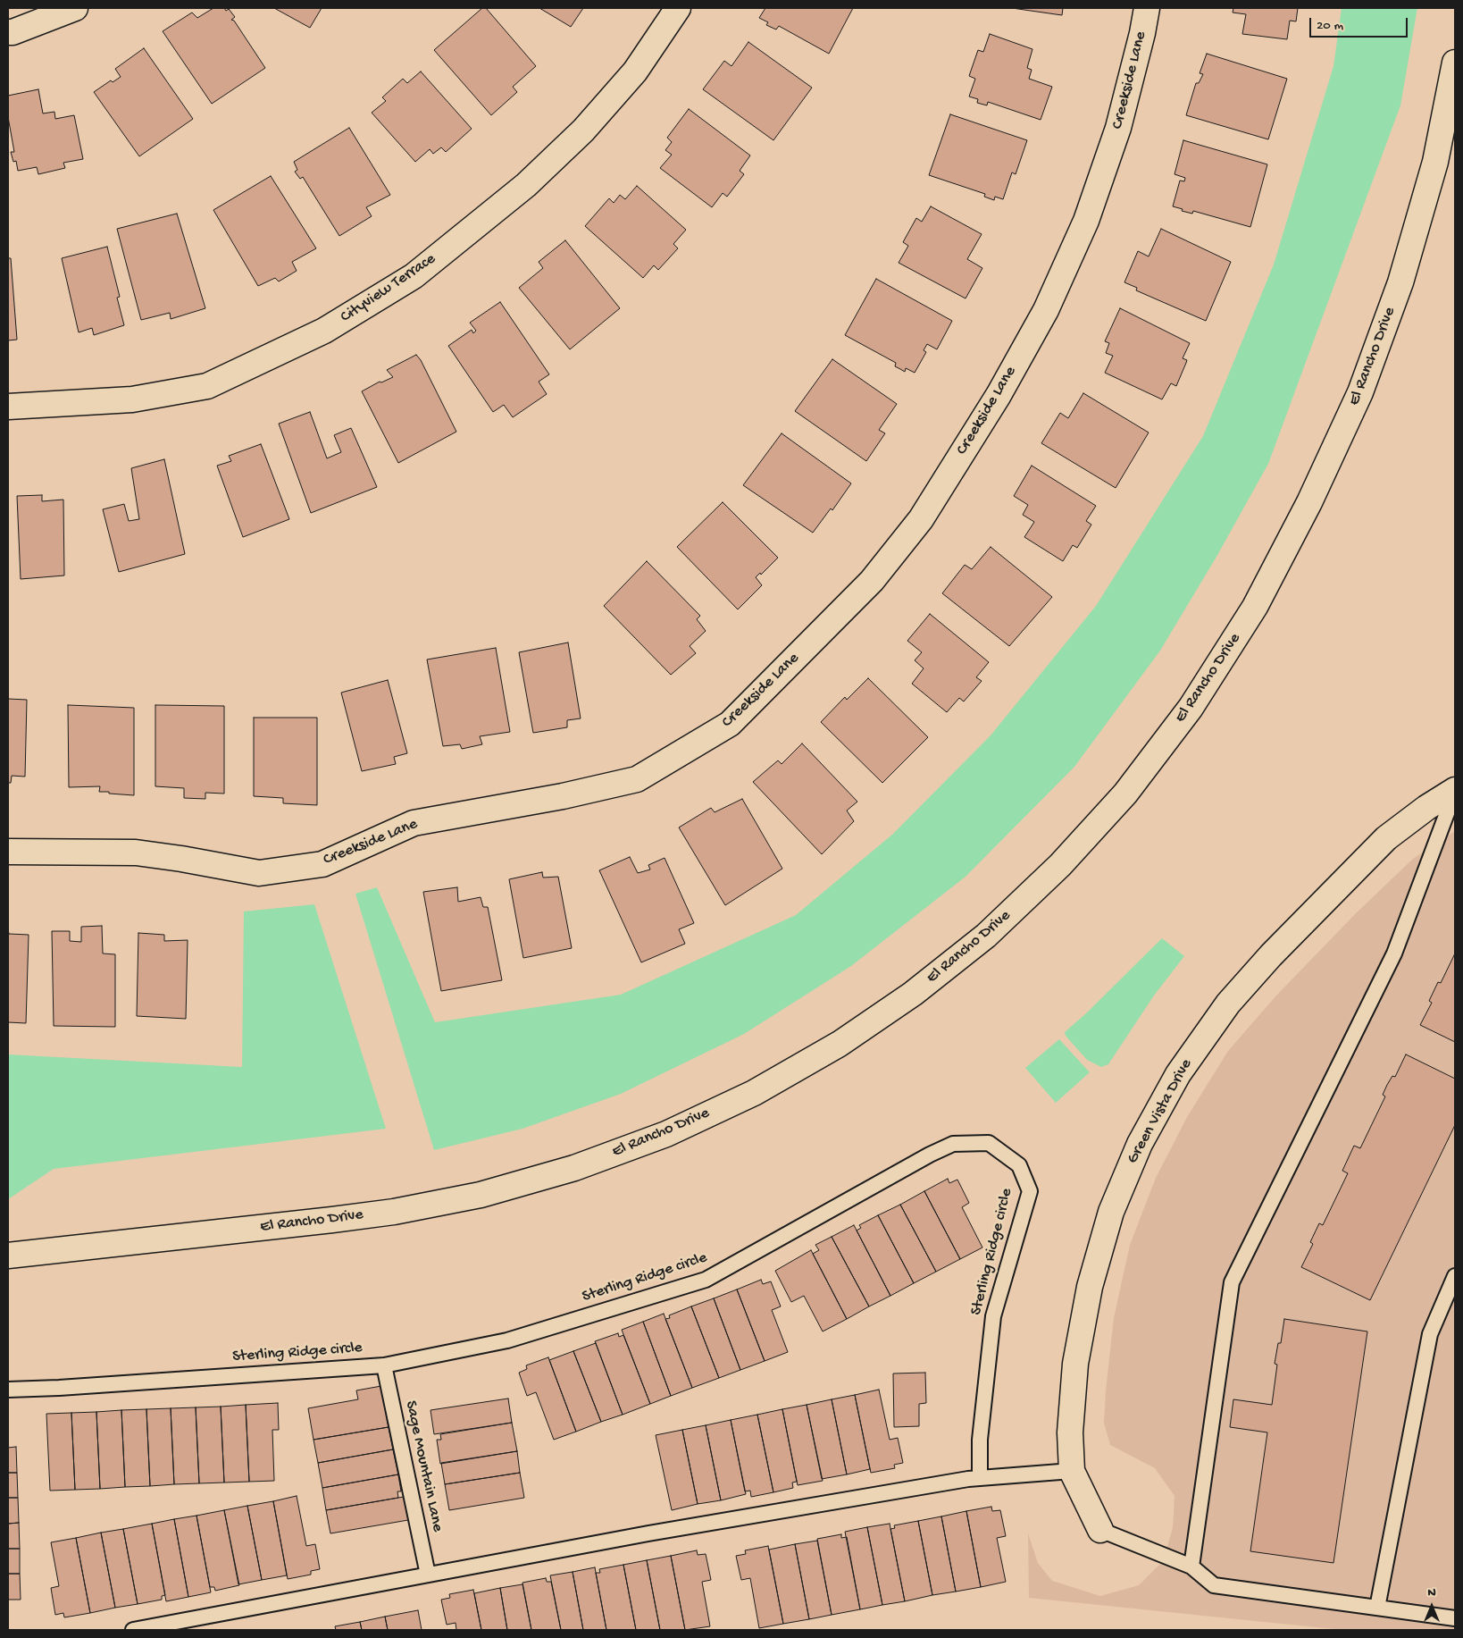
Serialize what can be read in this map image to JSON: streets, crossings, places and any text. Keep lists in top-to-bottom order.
{
  "streets": {
    "street": [
      "Creekside Lane",
      "Cityview Terrace",
      "El Rancho Drive",
      "Green Vista Drive"
    ],
    "lane": ["Sterling Ridge circle", "Sage Mountain Lane"]
  },
  "crossings": [
    ["Sterling Ridge circle", "Sage Mountain Lane"]
  ],
  "scale_bar": "20 m",
  "north": "top"
}
